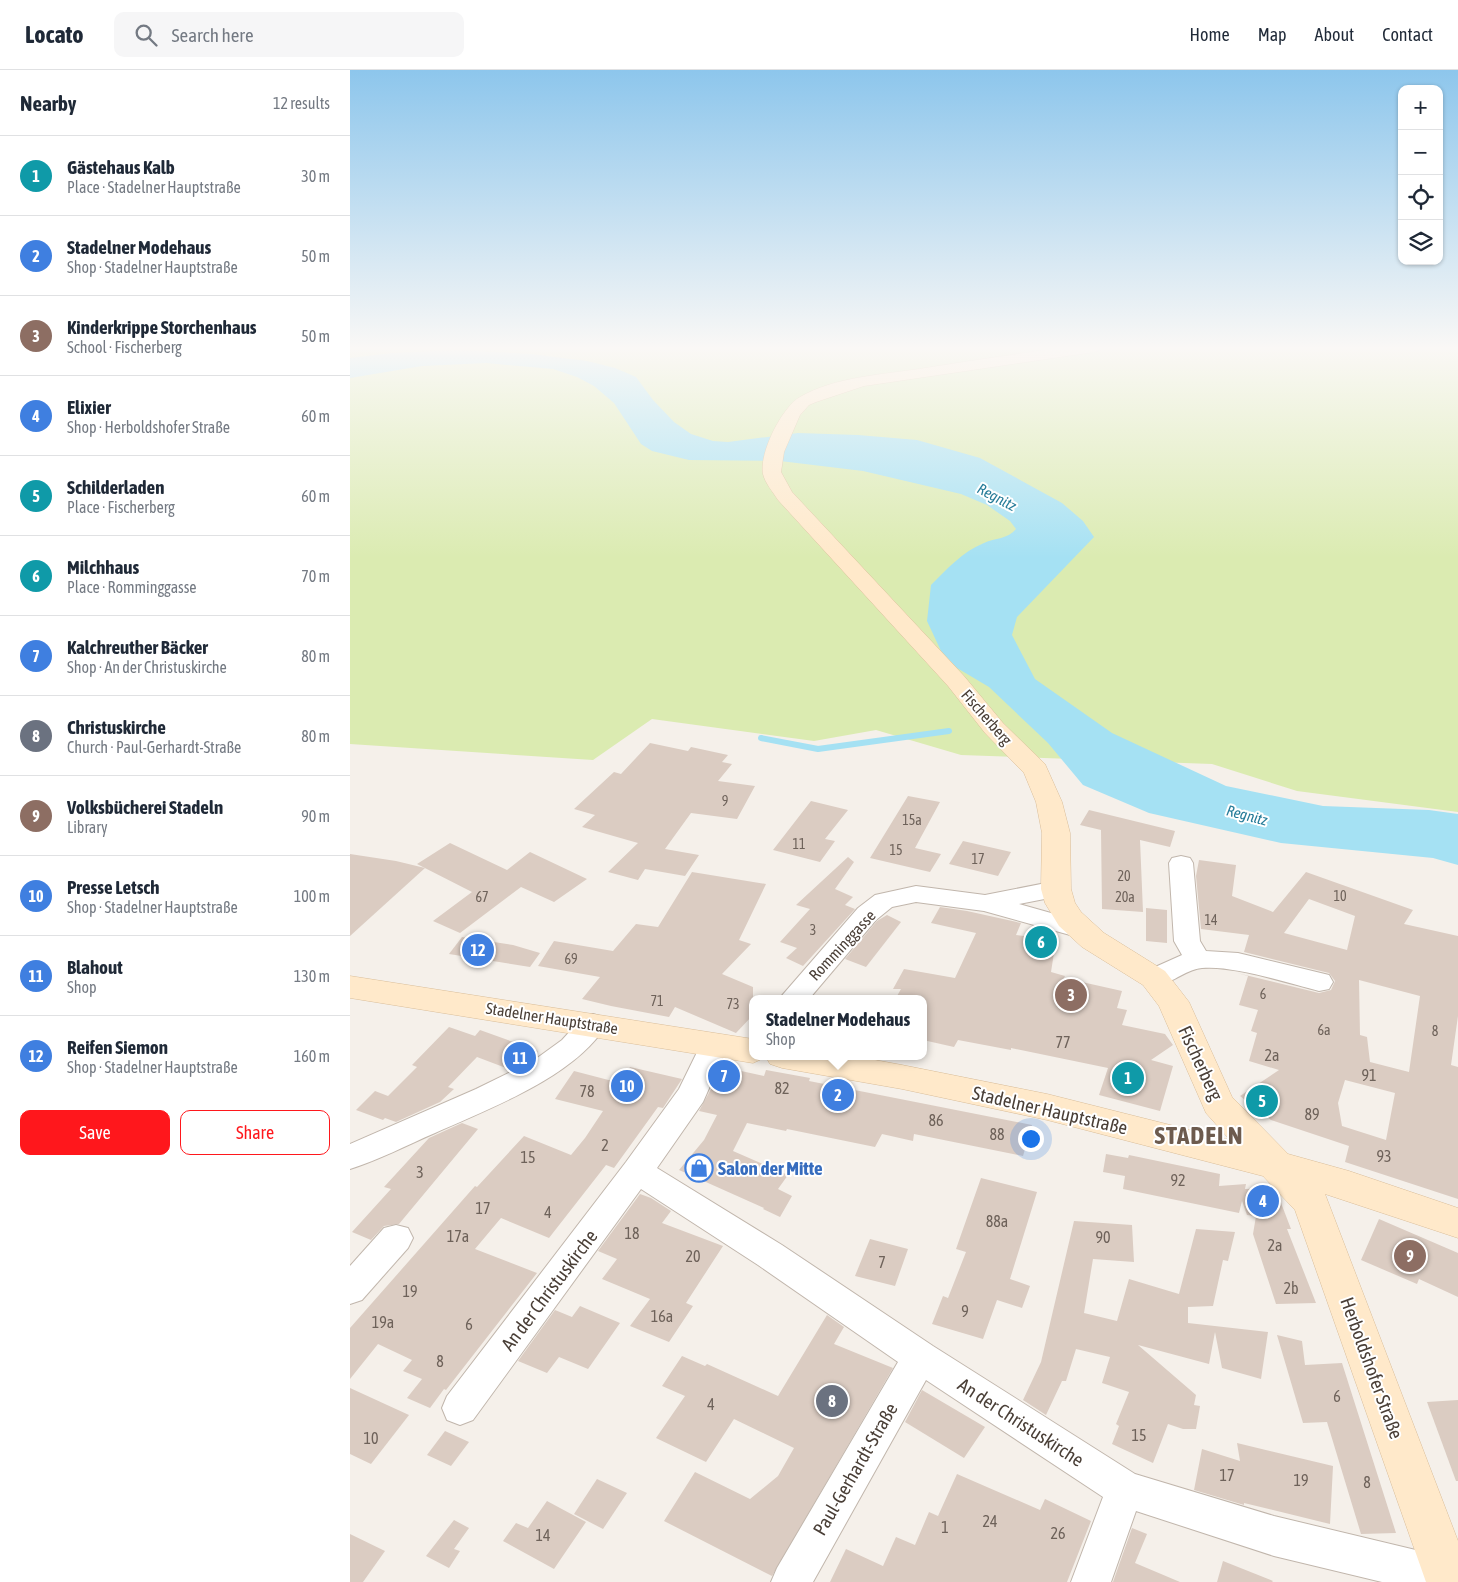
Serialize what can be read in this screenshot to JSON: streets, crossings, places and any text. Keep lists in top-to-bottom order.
{
  "streets": {
    "main road": ["Fischerberg", "Stadelner Hauptstraße", "Herboldshofer Straße"],
    "street": ["Romminggasse", "An der Christuskirche", "Paul-Gerhardt-Straße"]
  },
  "crossings": [
    ["Fischerberg", "Romminggasse"],
    ["Fischerberg", "Stadelner Hauptstraße"],
    ["Fischerberg", "Herboldshofer Straße"],
    ["Stadelner Hauptstraße", "An der Christuskirche"],
    ["Stadelner Hauptstraße", "Herboldshofer Straße"],
    ["An der Christuskirche", "Herboldshofer Straße"],
    ["An der Christuskirche", "Paul-Gerhardt-Straße"]
  ],
  "districts": ["STADELN"],
  "water": ["Regnitz"],
  "places": {
    "shop": ["Salon der Mitte"]
  },
  "house_numbers": [
    "9",
    "15a",
    "11",
    "15",
    "17",
    "20",
    "10",
    "67",
    "20a",
    "14",
    "3",
    "69",
    "6",
    "71",
    "73",
    "6a",
    "8",
    "77",
    "2a",
    "91",
    "82",
    "78",
    "89",
    "86",
    "88",
    "2",
    "93",
    "15",
    "3",
    "92",
    "17",
    "4",
    "88a",
    "18",
    "17a",
    "90",
    "2a",
    "20",
    "7",
    "2b",
    "19",
    "9",
    "16a",
    "19a",
    "6",
    "8",
    "6",
    "4",
    "15",
    "10",
    "17",
    "19",
    "8",
    "24",
    "1",
    "26",
    "14"
  ],
  "page": {
    "header": "Locato",
    "search": "Search here",
    "nav": [
      "Home",
      "Map",
      "About",
      "Contact"
    ],
    "heading": ["Nearby", "12 results"],
    "map_buttons": ["+", "−"],
    "list": [
      {
        "mark": "1",
        "name": "Gästehaus Kalb",
        "note": "Place · Stadelner Hauptstraße",
        "value": "30 m"
      },
      {
        "mark": "2",
        "name": "Stadelner Modehaus",
        "note": "Shop · Stadelner Hauptstraße",
        "value": "50 m"
      },
      {
        "mark": "3",
        "name": "Kinderkrippe Storchenhaus",
        "note": "School · Fischerberg",
        "value": "50 m"
      },
      {
        "mark": "4",
        "name": "Elixier",
        "note": "Shop · Herboldshofer Straße",
        "value": "60 m"
      },
      {
        "mark": "5",
        "name": "Schilderladen",
        "note": "Place · Fischerberg",
        "value": "60 m"
      },
      {
        "mark": "6",
        "name": "Milchhaus",
        "note": "Place · Romminggasse",
        "value": "70 m"
      },
      {
        "mark": "7",
        "name": "Kalchreuther Bäcker",
        "note": "Shop · An der Christuskirche",
        "value": "80 m"
      },
      {
        "mark": "8",
        "name": "Christuskirche",
        "note": "Church · Paul-Gerhardt-Straße",
        "value": "80 m"
      },
      {
        "mark": "9",
        "name": "Volksbücherei Stadeln",
        "note": "Library",
        "value": "90 m"
      },
      {
        "mark": "10",
        "name": "Presse Letsch",
        "note": "Shop · Stadelner Hauptstraße",
        "value": "100 m"
      },
      {
        "mark": "11",
        "name": "Blahout",
        "note": "Shop",
        "value": "130 m"
      },
      {
        "mark": "12",
        "name": "Reifen Siemon",
        "note": "Shop · Stadelner Hauptstraße",
        "value": "160 m"
      }
    ],
    "pins": [
      "6",
      "12",
      "3",
      "11",
      "7",
      "1",
      "10",
      "2",
      "5",
      "4",
      "9",
      "8"
    ],
    "popup": ["Stadelner Modehaus", "Shop"],
    "buttons": ["Save", "Share"]
  }
}
